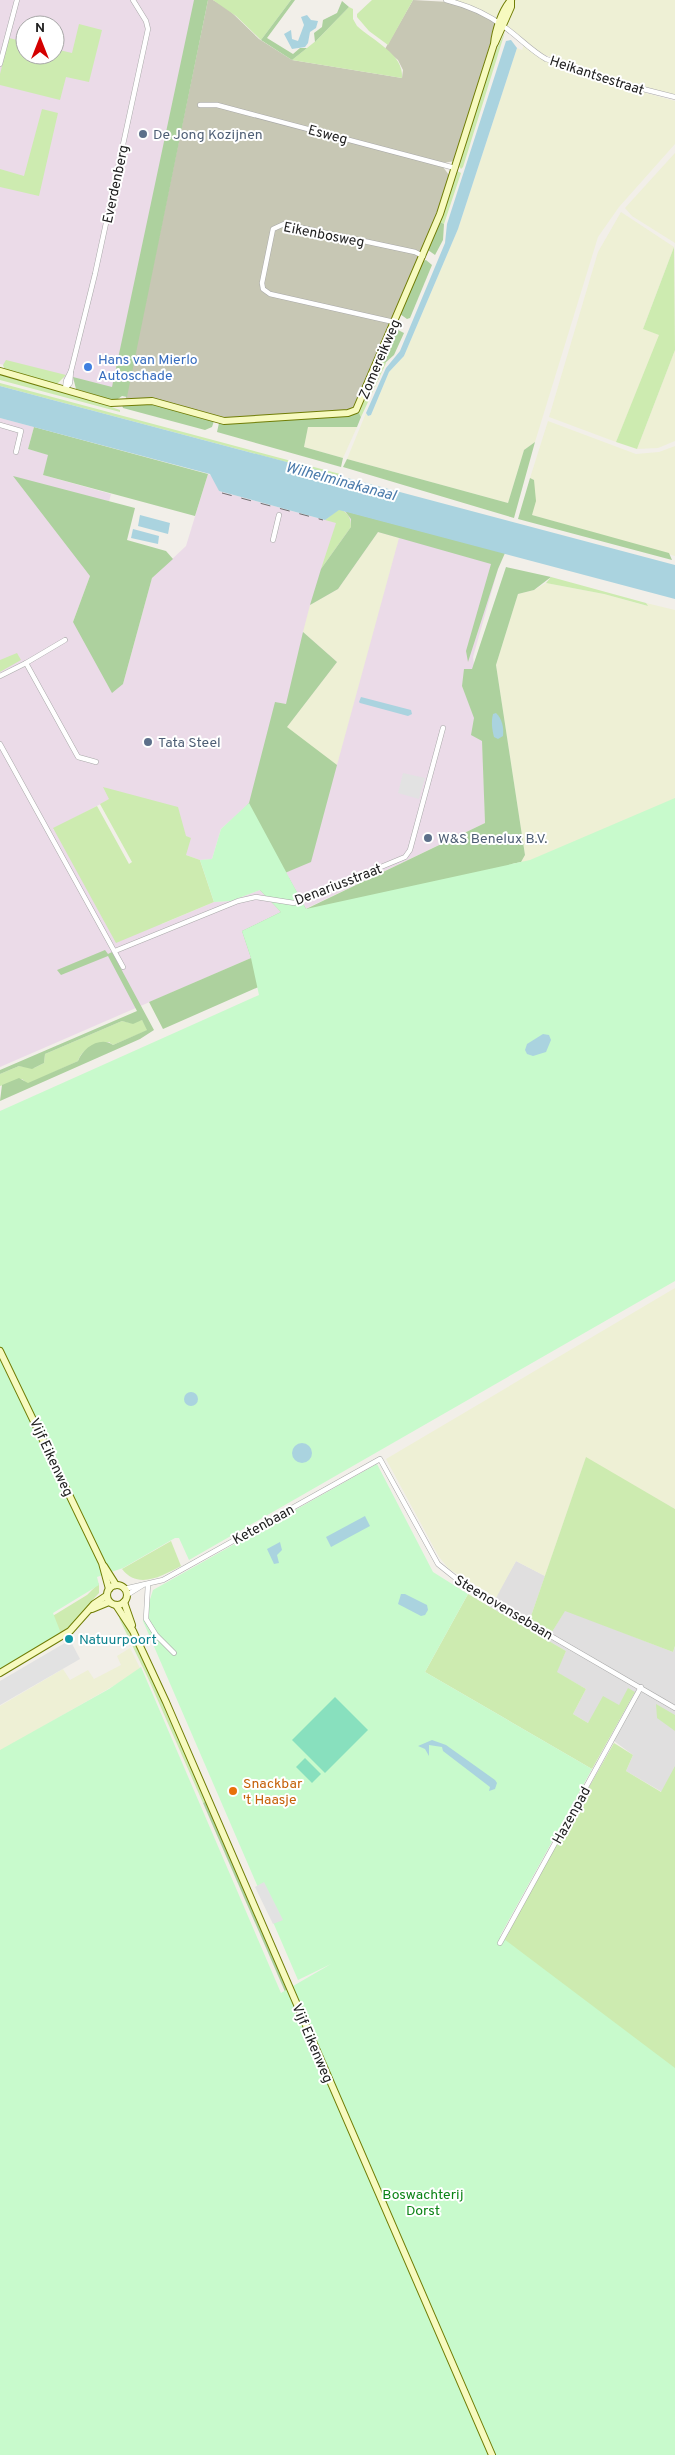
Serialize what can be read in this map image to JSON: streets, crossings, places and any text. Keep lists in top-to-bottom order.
{
  "streets": {
    "main road": ["Zomereikweg", "Vijf Eikenweg"],
    "street": [
      "Heikantsestraat",
      "Esweg",
      "Everdenberg",
      "Eikenbosweg",
      "Denariusstraat",
      "Ketenbaan",
      "Steenovensebaan",
      "Hazenpad"
    ]
  },
  "crossings": [
    ["Heikantsestraat", "Zomereikweg"],
    ["Esweg", "Zomereikweg"],
    ["Everdenberg", "Zomereikweg"],
    ["Eikenbosweg", "Zomereikweg"],
    ["Ketenbaan", "Steenovensebaan"],
    ["Steenovensebaan", "Hazenpad"]
  ],
  "water": ["Wilhelminakanaal"],
  "parks": ["Boswachterij Dorst"],
  "places": [
    "De Jong Kozijnen",
    "Hans van Mierlo Autoschade",
    "Tata Steel",
    "W&S Benelux B.V.",
    "Natuurpoort",
    "Snackbar 't Haasje"
  ],
  "north": "top"
}
